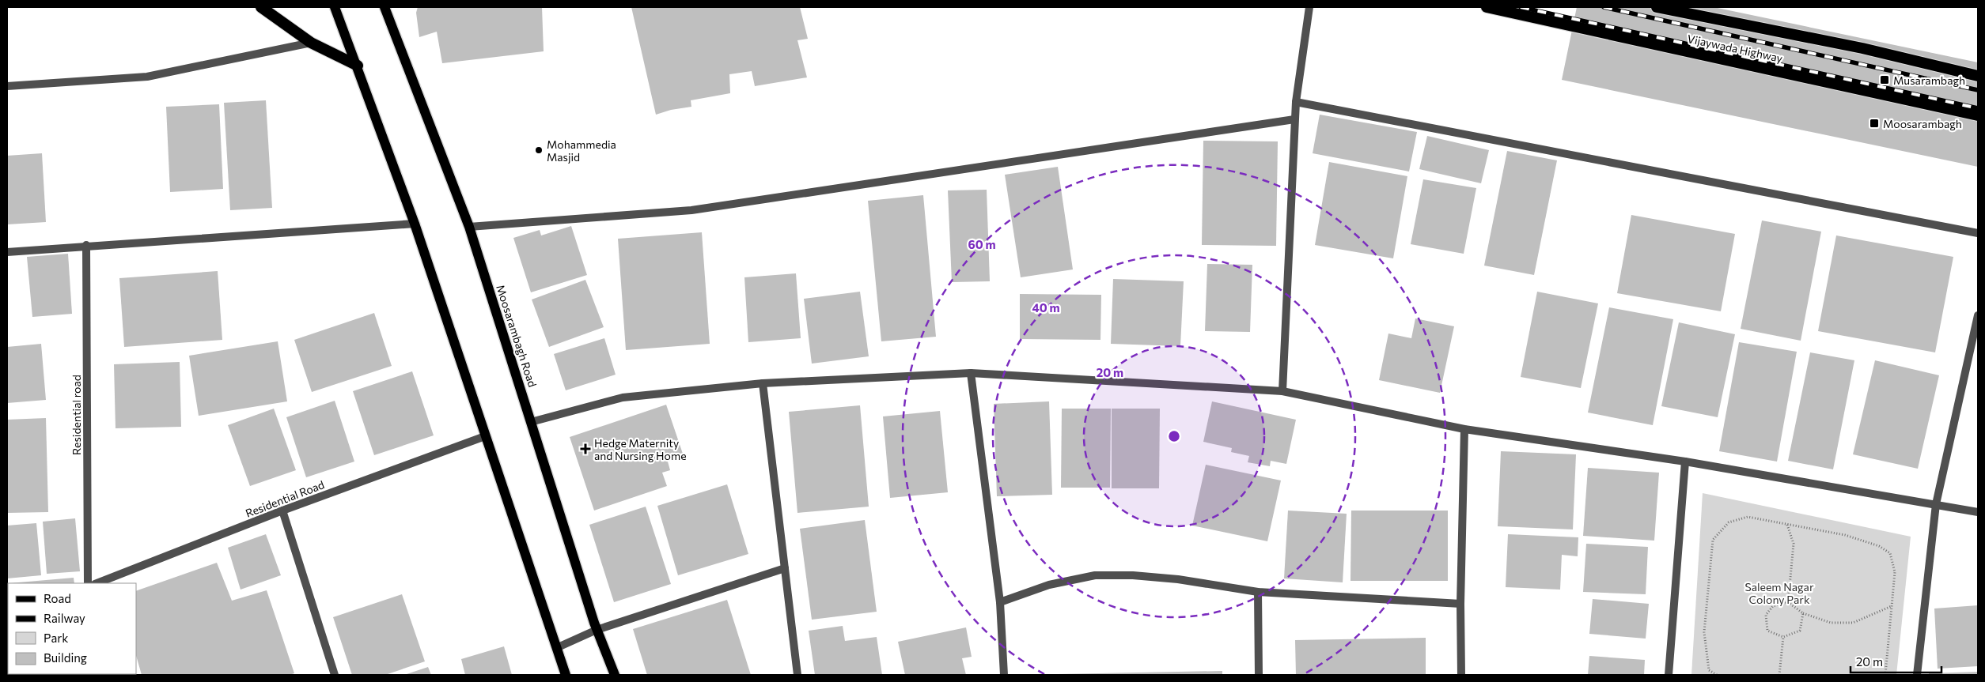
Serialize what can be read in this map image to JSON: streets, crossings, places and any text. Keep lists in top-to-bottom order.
{
  "streets": {
    "highway": ["Vijaywada Highway"],
    "main road": ["Moosarambagh Road"],
    "street": ["Residential road", "Residential Road"]
  },
  "parks": ["Saleem Nagar Colony Park"],
  "places": {
    "transit": ["Musarambagh", "Moosarambagh"],
    "other": ["Mohammedia Masjid"],
    "health": ["Hedge Maternity and Nursing Home"]
  },
  "legend": [
    "Road",
    "Railway",
    "Park",
    "Building"
  ],
  "scale_bar": "20 m",
  "rings": ["60 m", "40 m", "20 m"]
}
